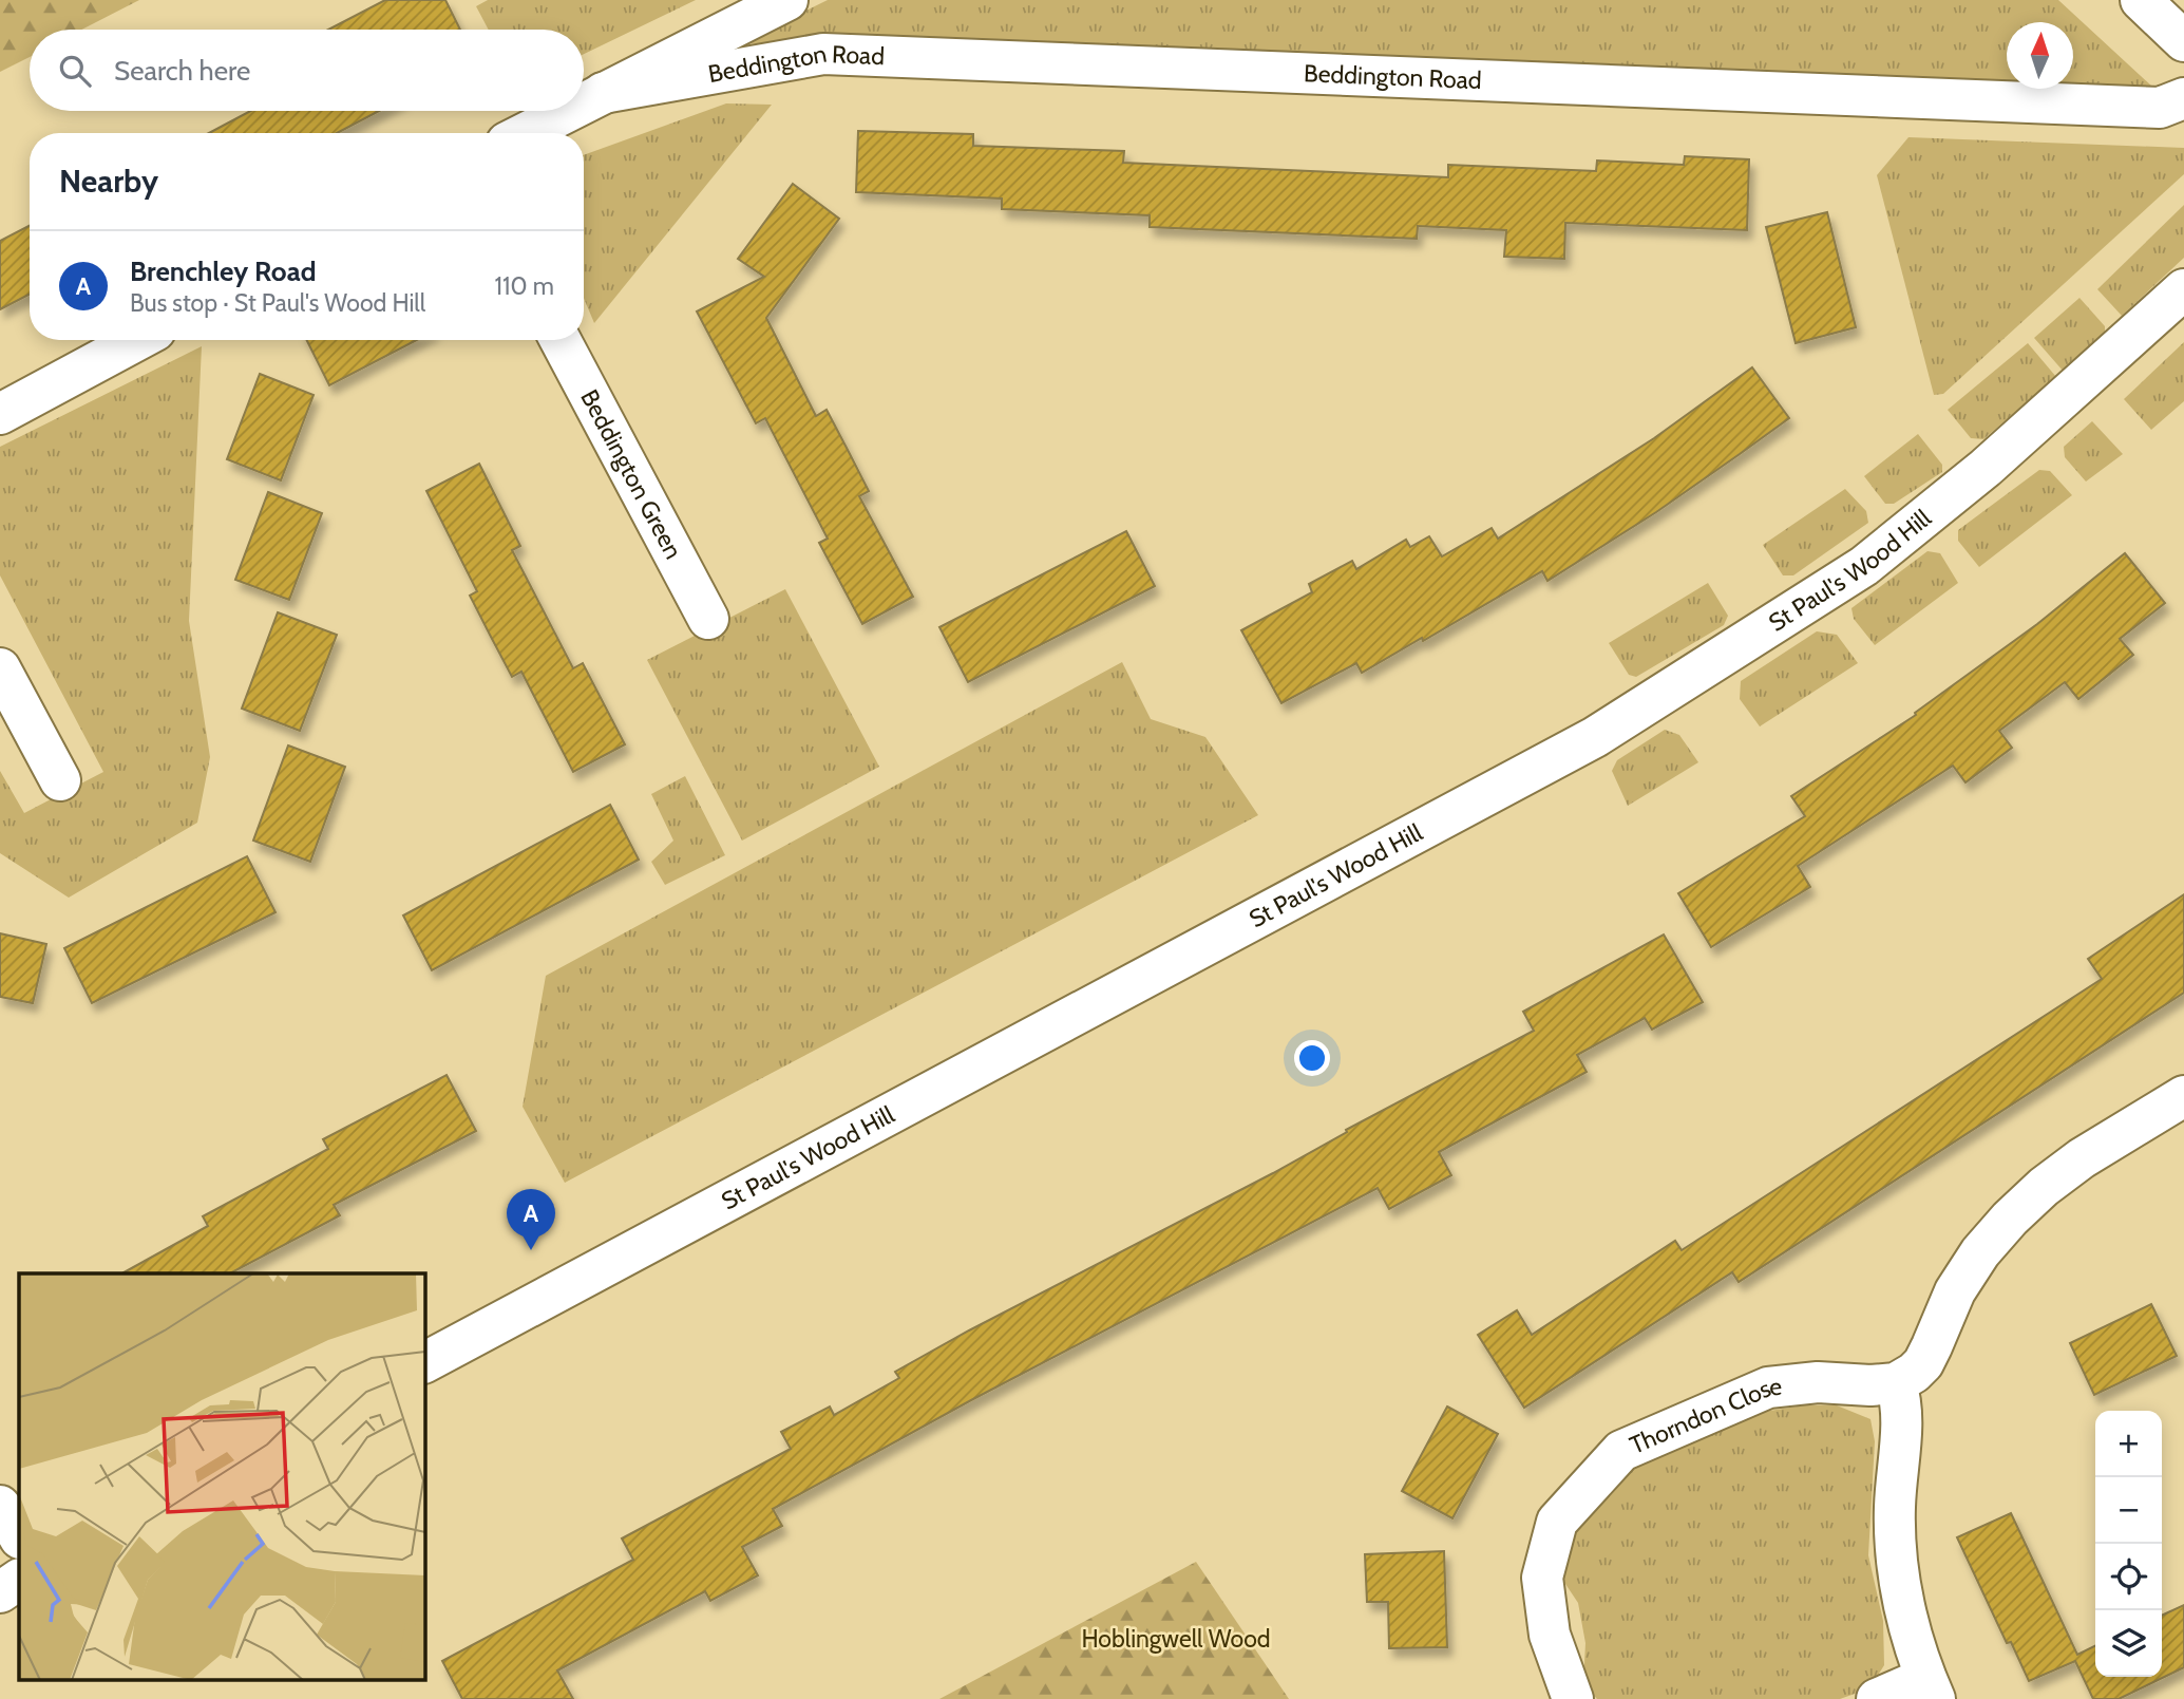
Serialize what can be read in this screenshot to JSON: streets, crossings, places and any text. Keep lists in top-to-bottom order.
{
  "streets": {
    "street": [
      "Beddington Road",
      "Beddington Green",
      "St Paul's Wood Hill",
      "Thorndon Close"
    ]
  },
  "parks": ["Hoblingwell Wood"],
  "north": "top",
  "page": {
    "search": "Search here",
    "heading": "Nearby",
    "list": [
      {
        "mark": "A",
        "name": "Brenchley Road",
        "note": "Bus stop · St Paul's Wood Hill",
        "value": "110 m"
      }
    ],
    "pins": "A",
    "map_buttons": ["+", "−"]
  }
}
